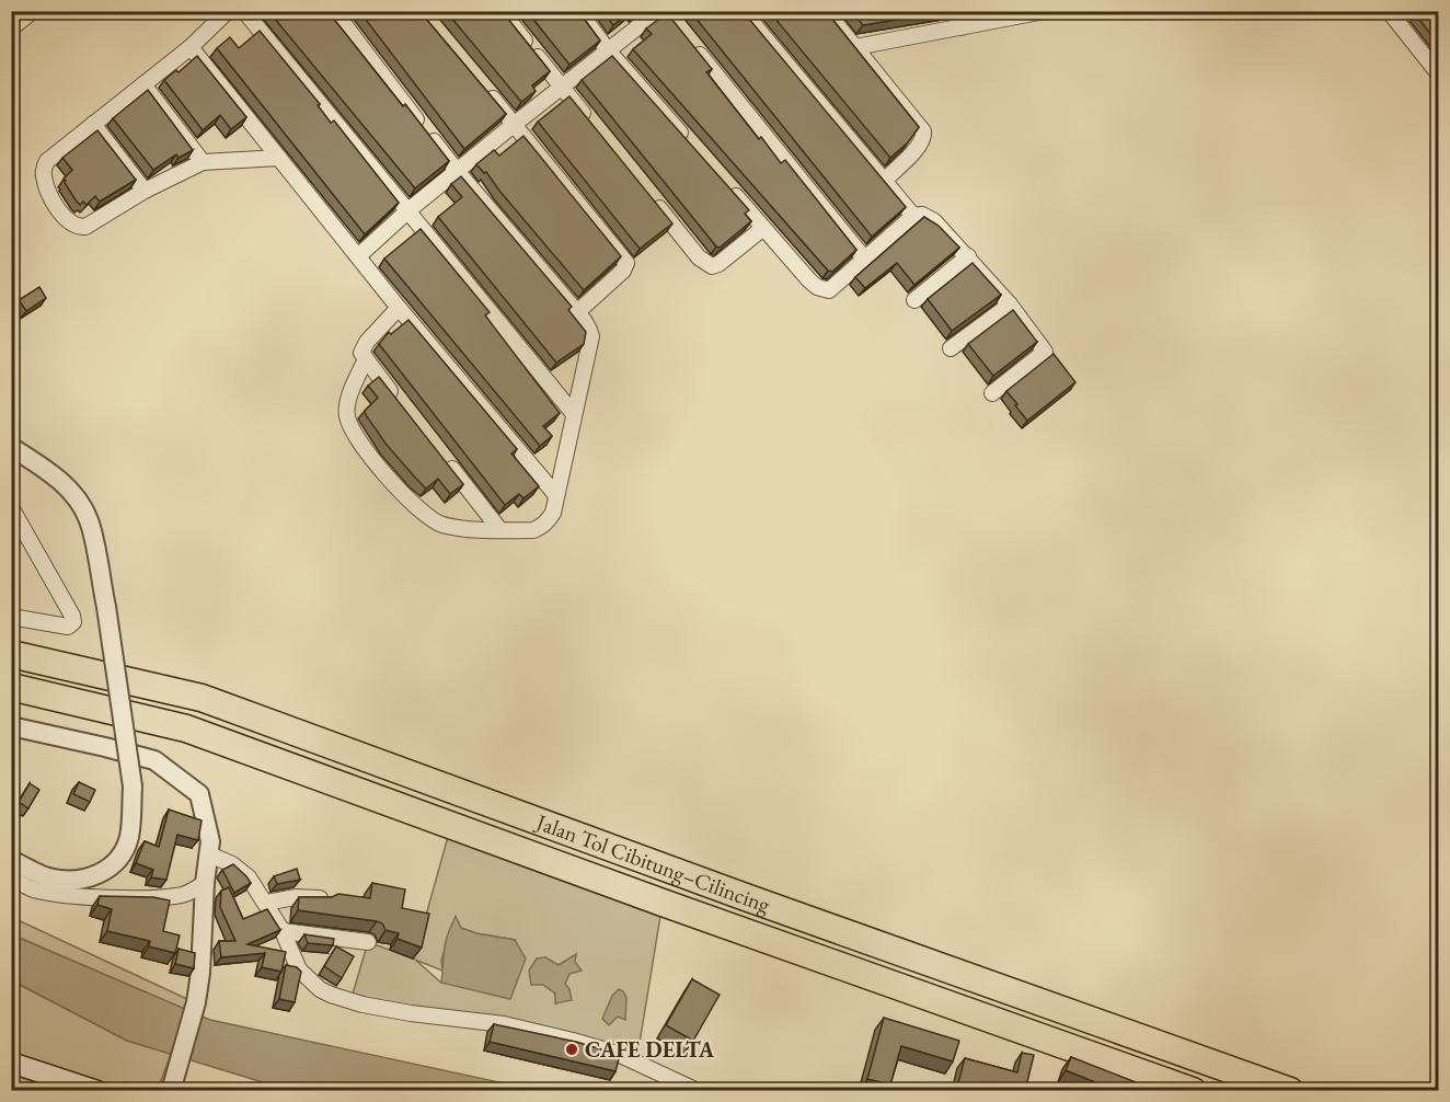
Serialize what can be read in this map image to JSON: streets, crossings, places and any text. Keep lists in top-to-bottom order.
{
  "streets": {
    "highway": ["Jalan Tol Cibitung–Cilincing"]
  },
  "places": ["CAFE DELTA"]
}
